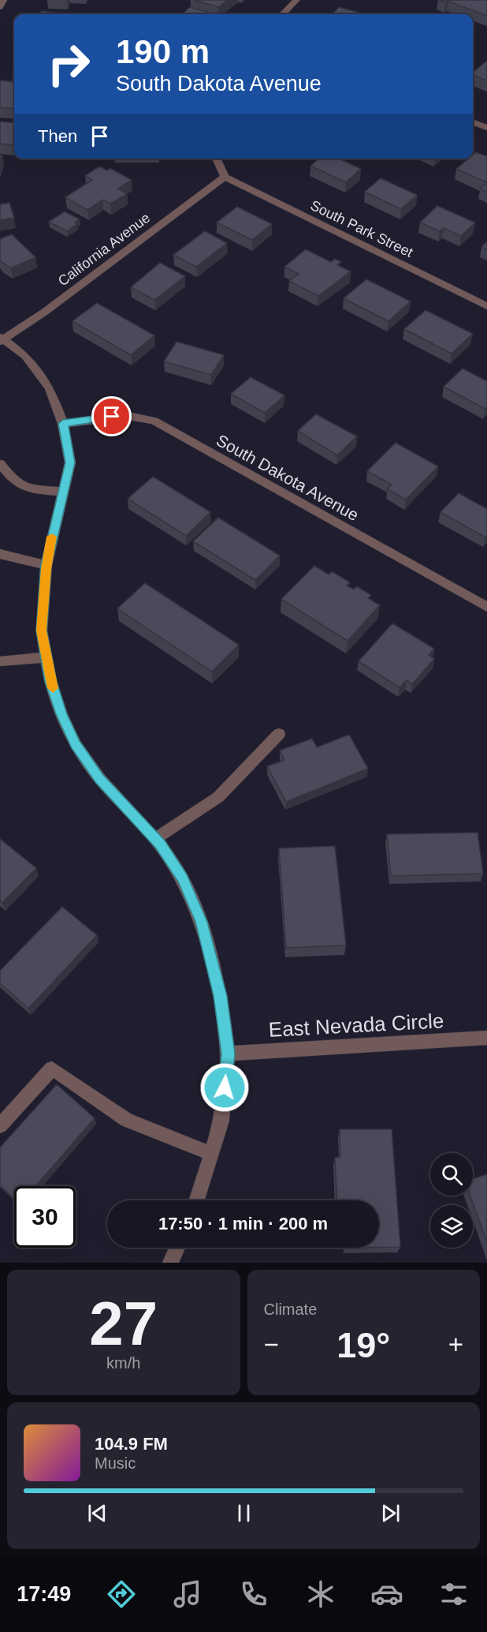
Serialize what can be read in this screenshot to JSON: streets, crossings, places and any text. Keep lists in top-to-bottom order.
{
  "streets": {
    "street": [
      "South Park Street",
      "California Avenue",
      "South Dakota Avenue",
      "East Nevada Circle"
    ]
  },
  "crossings": [
    ["South Park Street", "California Avenue"]
  ],
  "page": {
    "turn": ["190 m", "South Dakota Avenue"],
    "then": "Then",
    "limit": "30",
    "trip": "17:50 · 1 min · 200 m",
    "tile": [
      ["27", "km/h"],
      "Climate"
    ],
    "heat": ["−", "19°", "+"],
    "song": ["104.9 FM", "Music"],
    "tabs": "17:49"
  }
}
